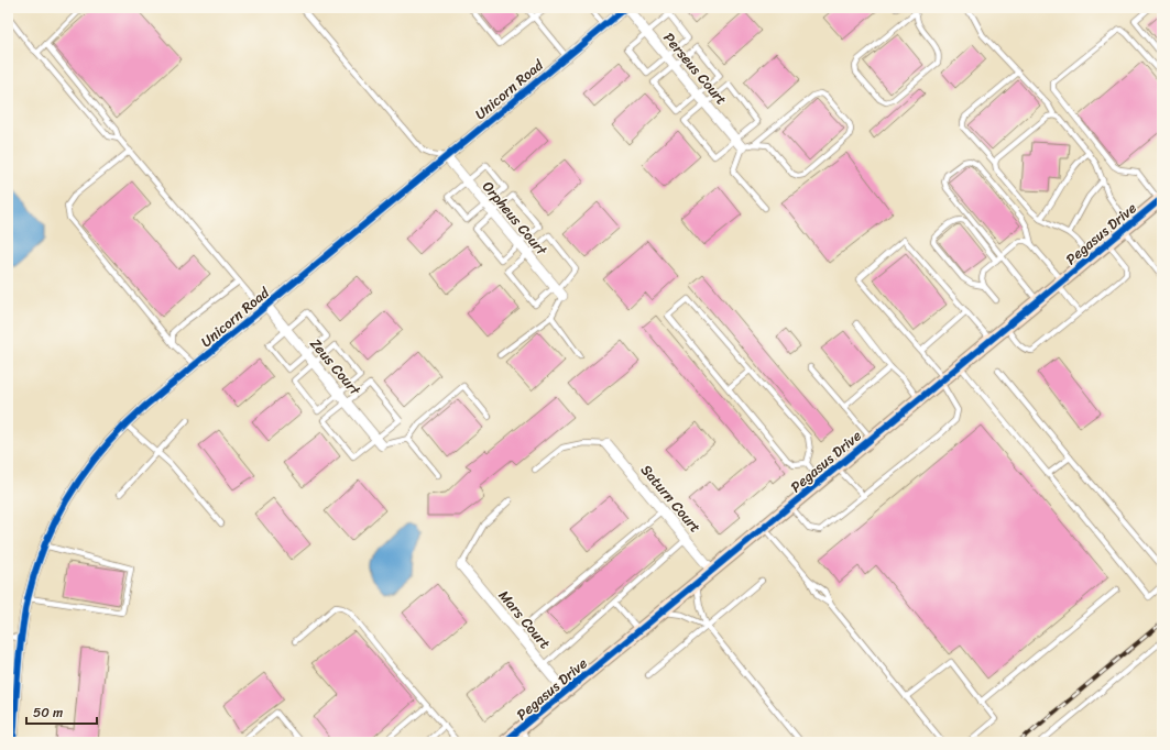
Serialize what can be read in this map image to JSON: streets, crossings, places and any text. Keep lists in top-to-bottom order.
{
  "streets": {
    "street": [
      "Perseus Court",
      "Unicorn Road",
      "Orpheus Court",
      "Pegasus Drive",
      "Zeus Court",
      "Saturn Court",
      "Mars Court"
    ]
  },
  "crossings": [
    ["Perseus Court", "Unicorn Road"],
    ["Unicorn Road", "Orpheus Court"],
    ["Unicorn Road", "Zeus Court"],
    ["Pegasus Drive", "Saturn Court"],
    ["Pegasus Drive", "Mars Court"]
  ],
  "scale_bar": "50 m"
}
